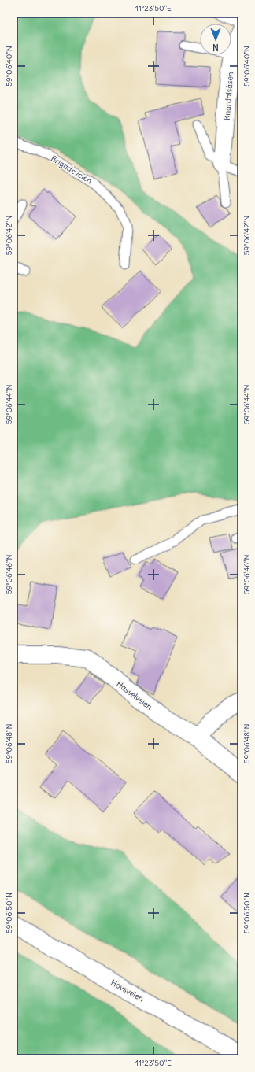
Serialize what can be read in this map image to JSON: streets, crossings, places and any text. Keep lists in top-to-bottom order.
{
  "streets": {
    "street": ["Knardalsåsen", "Hasselveien", "Hovsveien"],
    "lane": ["Brigadeveien"]
  },
  "north": "bottom",
  "coordinates": [
    "11°23'50\"E",
    "59°06'40\"N",
    "59°06'42\"N",
    "59°06'44\"N",
    "59°06'46\"N",
    "59°06'48\"N",
    "59°06'50\"N"
  ]
}
